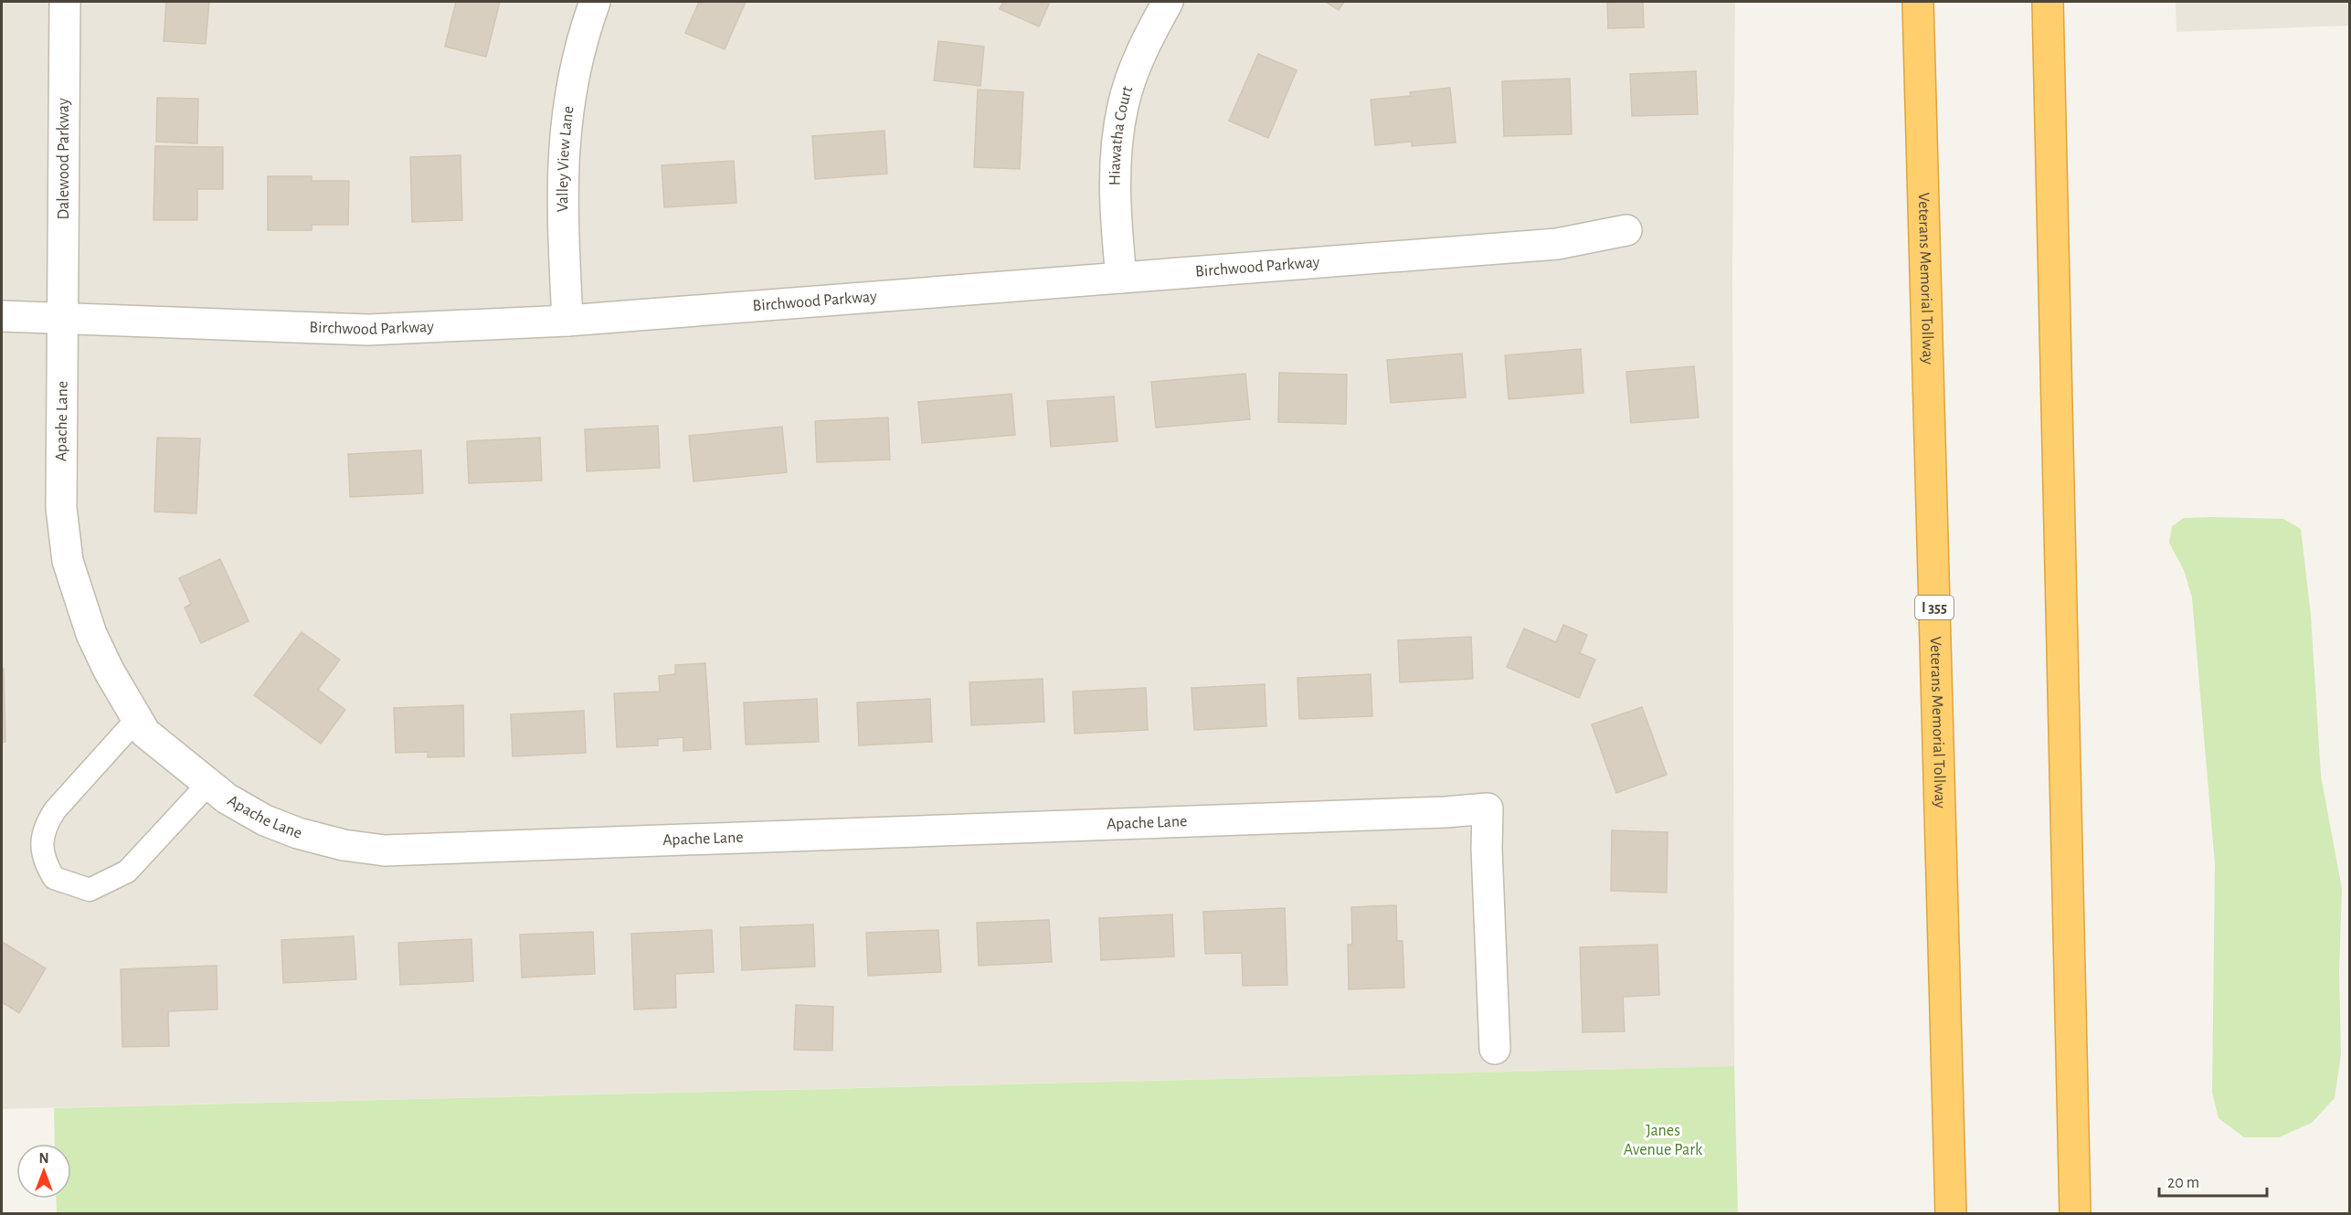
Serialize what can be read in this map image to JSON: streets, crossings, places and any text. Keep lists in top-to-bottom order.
{
  "streets": {
    "highway": ["Veterans Memorial Tollway", "I 355"],
    "street": [
      "Hiawatha Court",
      "Dalewood Parkway",
      "Valley View Lane",
      "Birchwood Parkway",
      "Apache Lane"
    ]
  },
  "crossings": [
    ["Hiawatha Court", "Birchwood Parkway"],
    ["Dalewood Parkway", "Birchwood Parkway"],
    ["Dalewood Parkway", "Apache Lane"],
    ["Valley View Lane", "Birchwood Parkway"],
    ["Birchwood Parkway", "Apache Lane"]
  ],
  "parks": ["Janes Avenue Park"],
  "scale_bar": "20 m",
  "north": "top"
}
